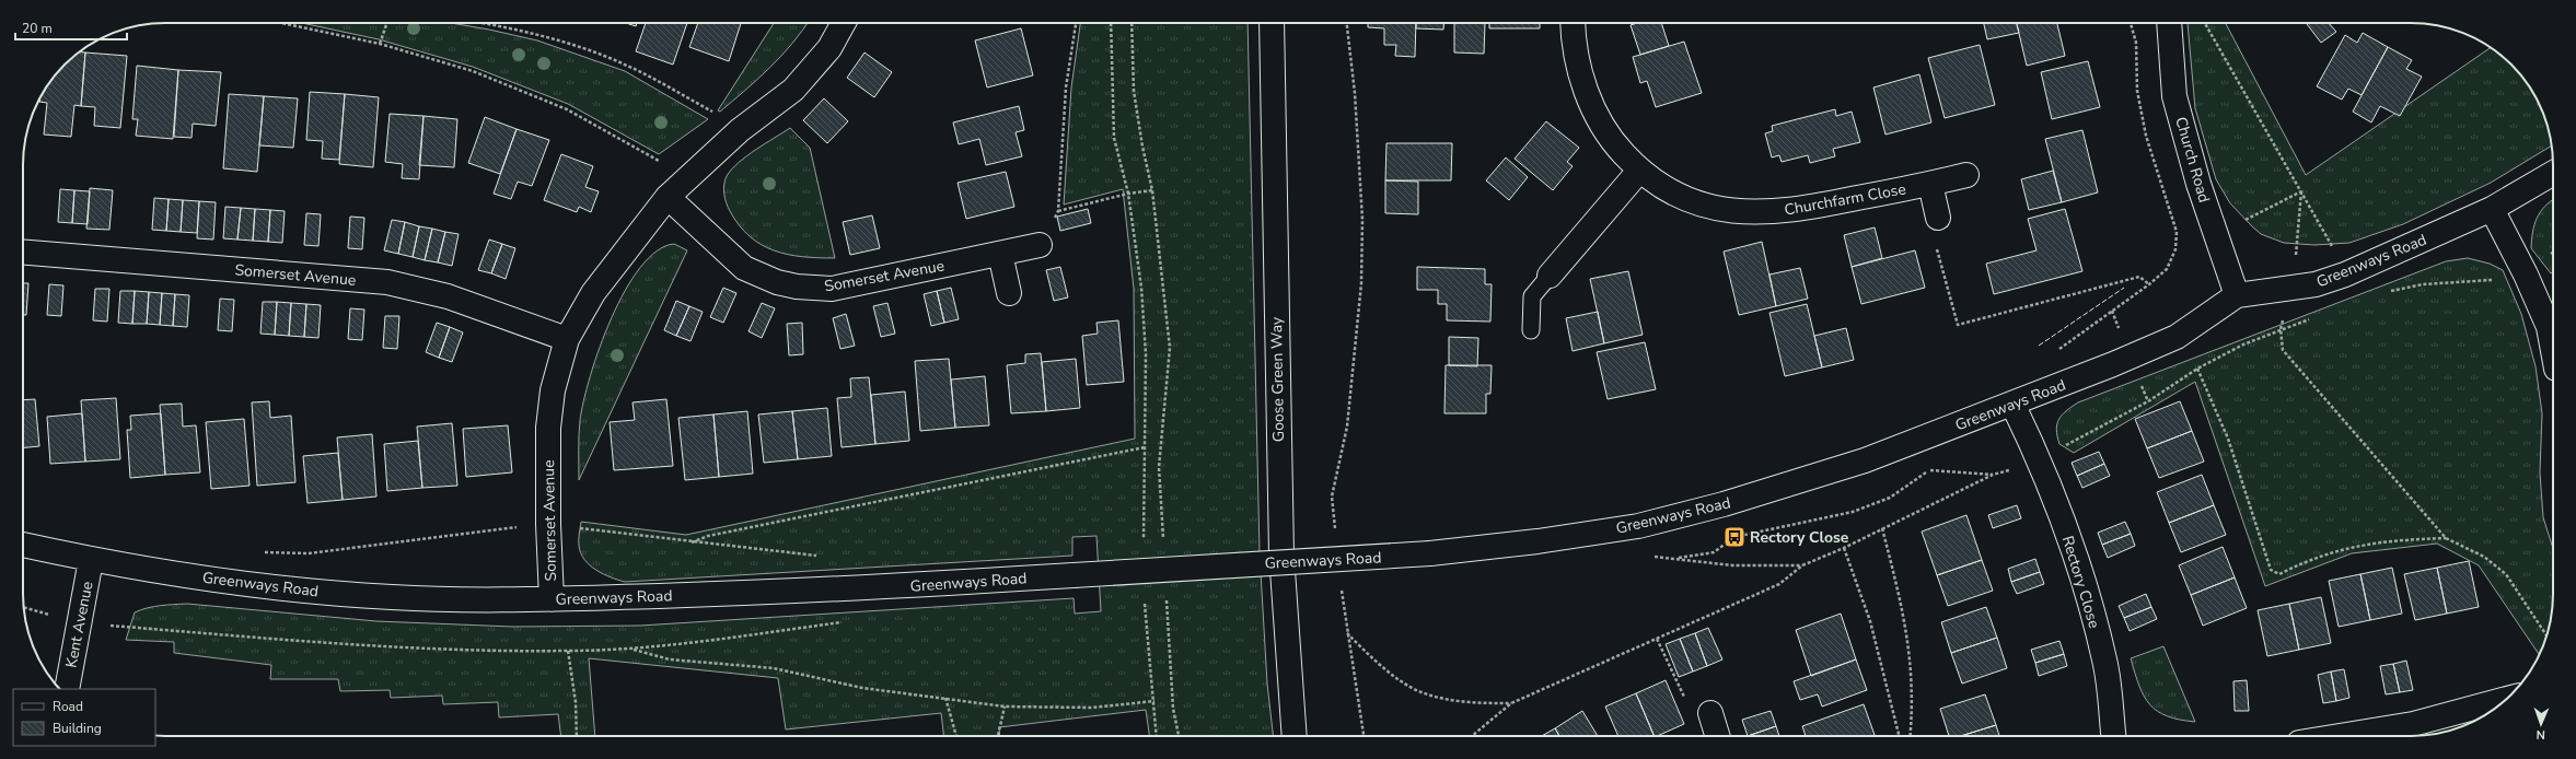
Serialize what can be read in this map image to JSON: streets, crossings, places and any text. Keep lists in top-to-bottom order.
{
  "streets": {
    "street": [
      "Church Road",
      "Churchfarm Close",
      "Greenways Road",
      "Somerset Avenue",
      "Goose Green Way",
      "Rectory Close",
      "Kent Avenue"
    ]
  },
  "crossings": [
    ["Church Road", "Greenways Road"],
    ["Greenways Road", "Somerset Avenue"],
    ["Greenways Road", "Rectory Close"],
    ["Greenways Road", "Kent Avenue"]
  ],
  "places": {
    "bus stop": ["Rectory Close"]
  },
  "legend": ["Road", "Building"],
  "scale_bar": "20 m",
  "north": "bottom"
}
